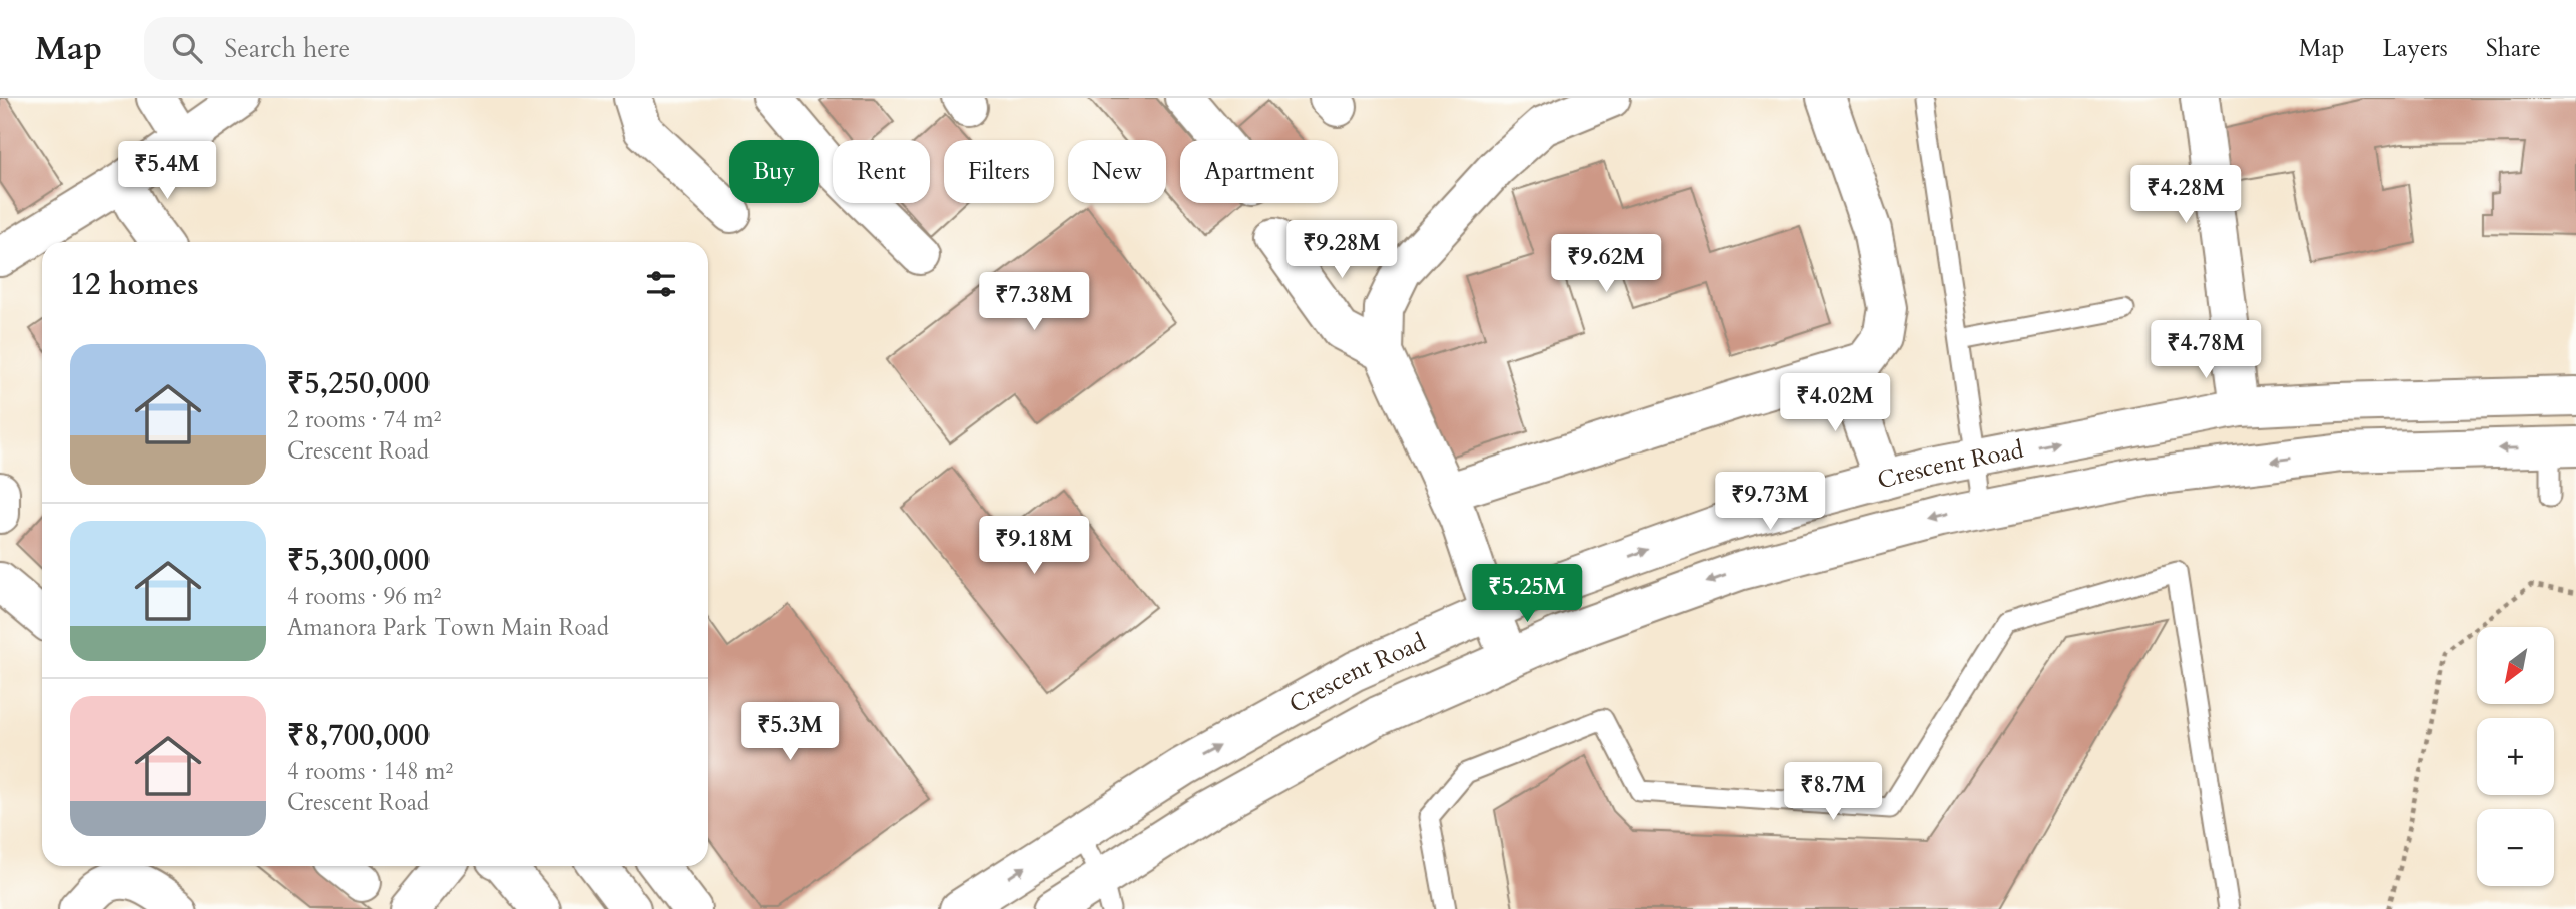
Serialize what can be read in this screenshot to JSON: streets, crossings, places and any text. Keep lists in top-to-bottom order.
{
  "streets": {
    "street": ["Crescent Road"]
  },
  "north": "bottom left",
  "page": {
    "header": "Map",
    "search": "Search here",
    "nav": ["Map", "Layers", "Share"],
    "chip": [
      "Buy",
      "Rent",
      "Filters",
      "New",
      "Apartment"
    ],
    "price": [
      "₹5.4M",
      "₹4.28M",
      "₹9.28M",
      "₹9.62M",
      "₹7.38M",
      "₹4.78M",
      "₹4.02M",
      "₹9.73M",
      "₹9.18M",
      "₹5.25M",
      "₹5.3M",
      "₹8.7M"
    ],
    "heading": "12 homes",
    "list": [
      {
        "name": "₹5,250,000",
        "note": "2 rooms · 74 m² · Crescent Road"
      },
      {
        "name": "₹5,300,000",
        "note": "4 rooms · 96 m² · Amanora Park Town Main Road"
      },
      {
        "name": "₹8,700,000",
        "note": "4 rooms · 148 m² · Crescent Road"
      }
    ],
    "map_buttons": ["+", "−"]
  }
}
